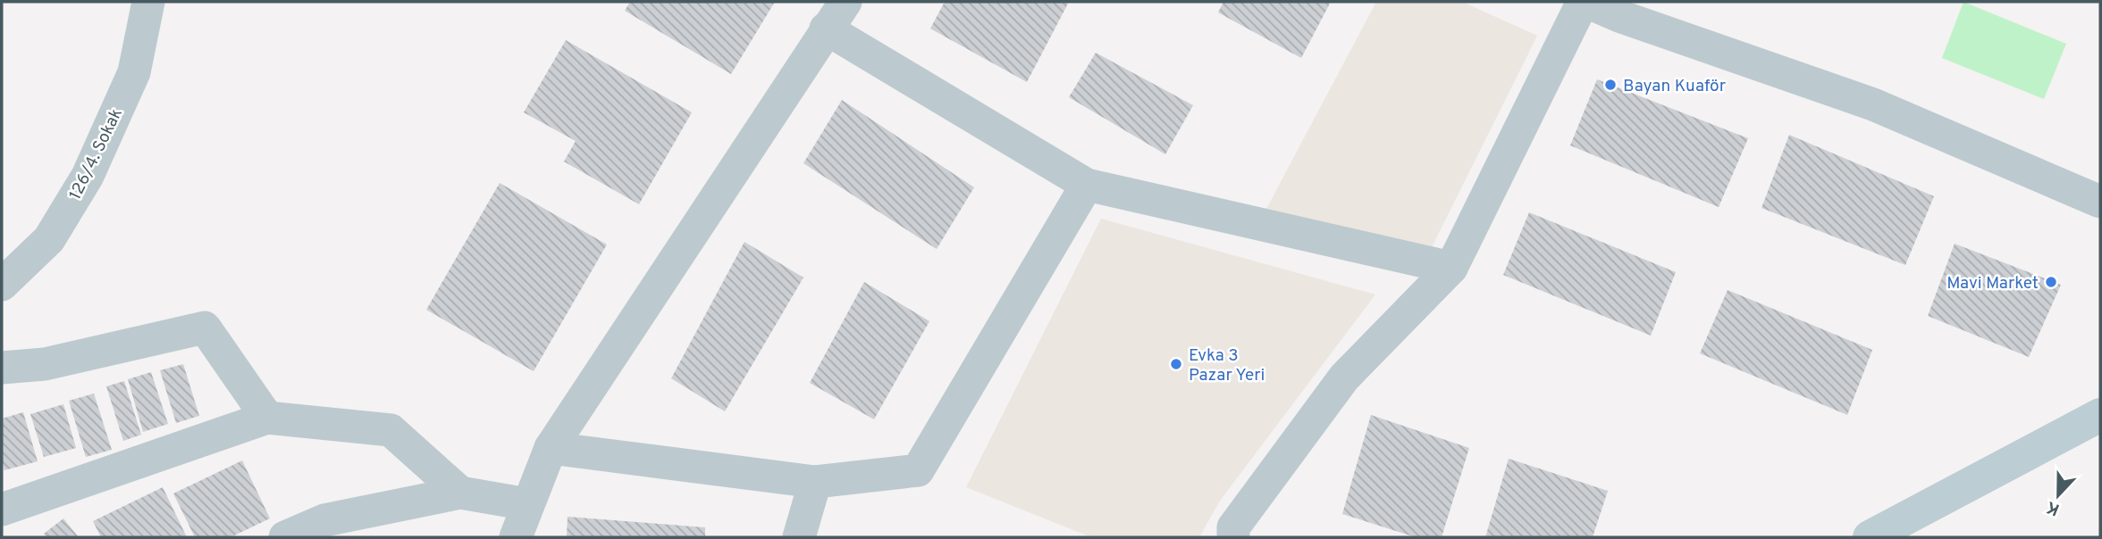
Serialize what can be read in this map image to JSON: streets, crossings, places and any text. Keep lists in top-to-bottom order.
{
  "streets": {
    "street": ["126/4. Sokak"]
  },
  "places": ["Bayan Kuaför", "Mavi Market", "Evka 3 Pazar Yeri"],
  "north": "bottom"
}
